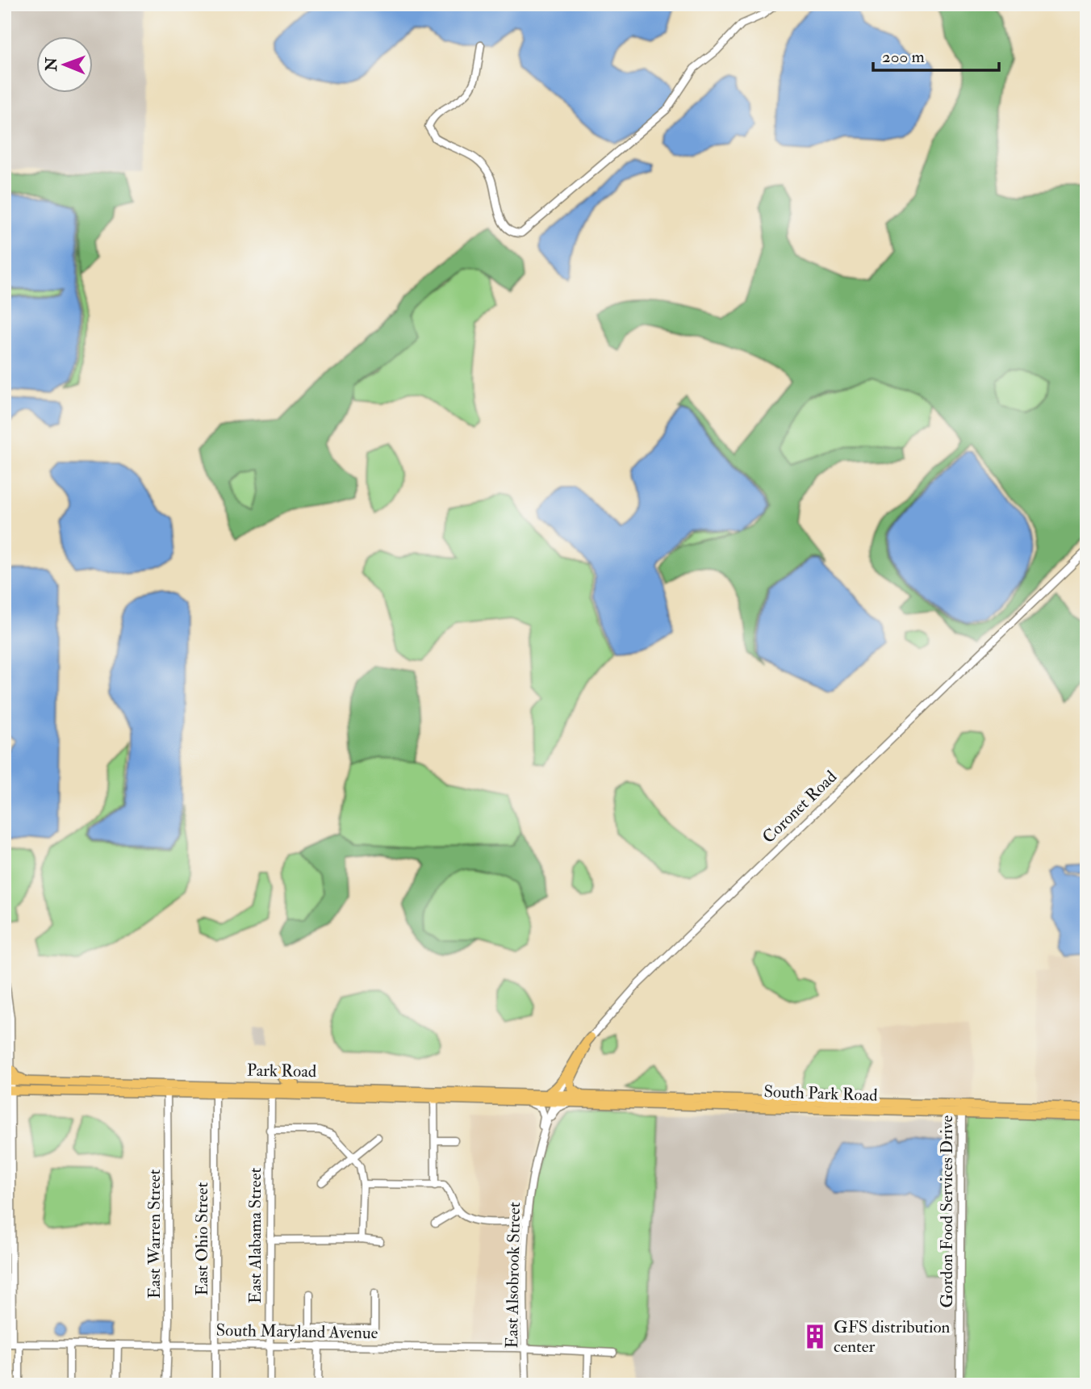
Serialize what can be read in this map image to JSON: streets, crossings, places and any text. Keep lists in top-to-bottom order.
{
  "streets": {
    "main road": ["Park Road", "South Park Road"],
    "street": [
      "Coronet Road",
      "Gordon Food Services Drive",
      "East Warren Street",
      "East Alabama Street",
      "East Ohio Street",
      "East Alsobrook Street",
      "South Maryland Avenue"
    ]
  },
  "crossings": [
    ["Coronet Road", "Park Road"],
    ["Coronet Road", "South Park Road"],
    ["Coronet Road", "East Alsobrook Street"],
    ["Park Road", "South Park Road"],
    ["Park Road", "East Warren Street"],
    ["Park Road", "East Alabama Street"],
    ["Park Road", "East Ohio Street"],
    ["Park Road", "East Alsobrook Street"],
    ["South Park Road", "Gordon Food Services Drive"],
    ["South Park Road", "East Alsobrook Street"],
    ["East Warren Street", "South Maryland Avenue"],
    ["East Alabama Street", "South Maryland Avenue"],
    ["East Ohio Street", "South Maryland Avenue"],
    ["East Alsobrook Street", "South Maryland Avenue"]
  ],
  "places": {
    "building": ["GFS distribution center"]
  },
  "scale_bar": "200 m",
  "north": "left"
}
